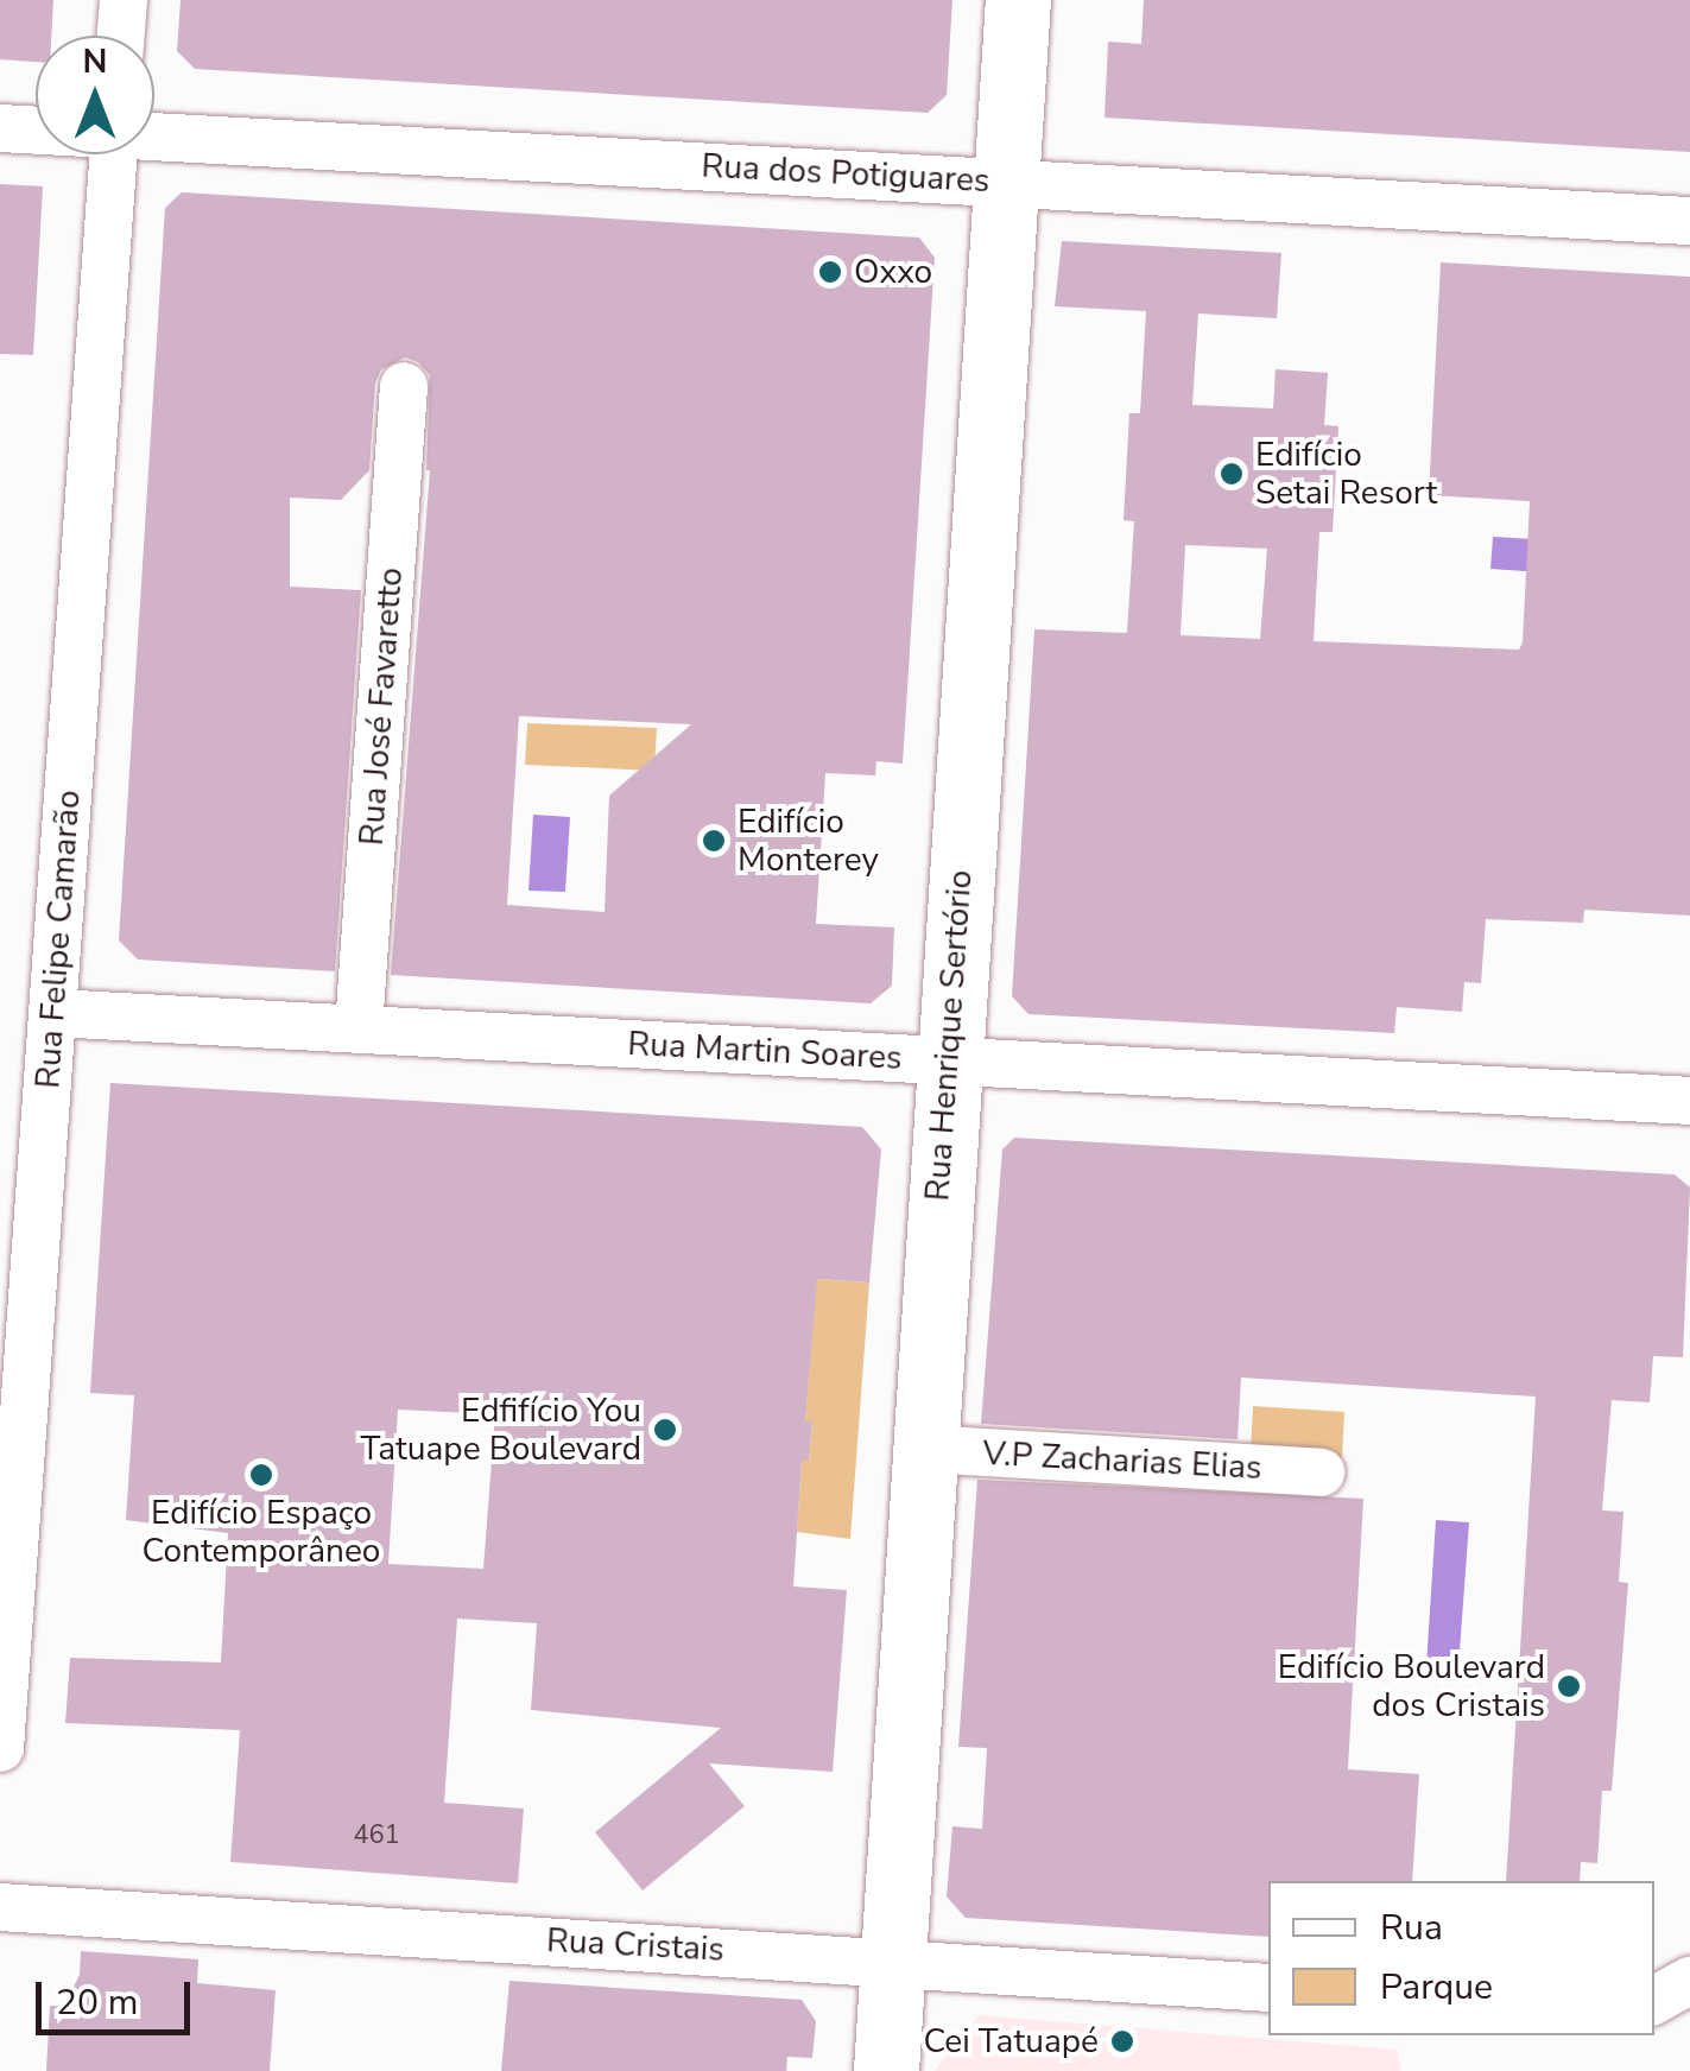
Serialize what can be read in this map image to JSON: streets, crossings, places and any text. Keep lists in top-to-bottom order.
{
  "streets": {
    "street": [
      "Rua dos Potiguares",
      "Rua José Favaretto",
      "Rua Felipe Camarão",
      "Rua Henrique Sertório",
      "Rua Martin Soares",
      "V.P Zacharias Elias",
      "Rua Cristais"
    ]
  },
  "crossings": [
    ["Rua dos Potiguares", "Rua Henrique Sertório"],
    ["Rua José Favaretto", "Rua Martin Soares"],
    ["Rua Felipe Camarão", "Rua Martin Soares"],
    ["Rua Henrique Sertório", "Rua Martin Soares"],
    ["Rua Henrique Sertório", "V.P Zacharias Elias"],
    ["Rua Henrique Sertório", "Rua Cristais"]
  ],
  "places": [
    "Oxxo",
    "Edifício Setai Resort",
    "Edifício Monterey",
    "Edfifício You Tatuape Boulevard",
    "Edifício Espaço Contemporâneo",
    "Edifício Boulevard dos Cristais",
    "Cei Tatuapé"
  ],
  "house_numbers": ["461"],
  "legend": ["Rua", "Parque"],
  "scale_bar": "20 m",
  "north": "top"
}
